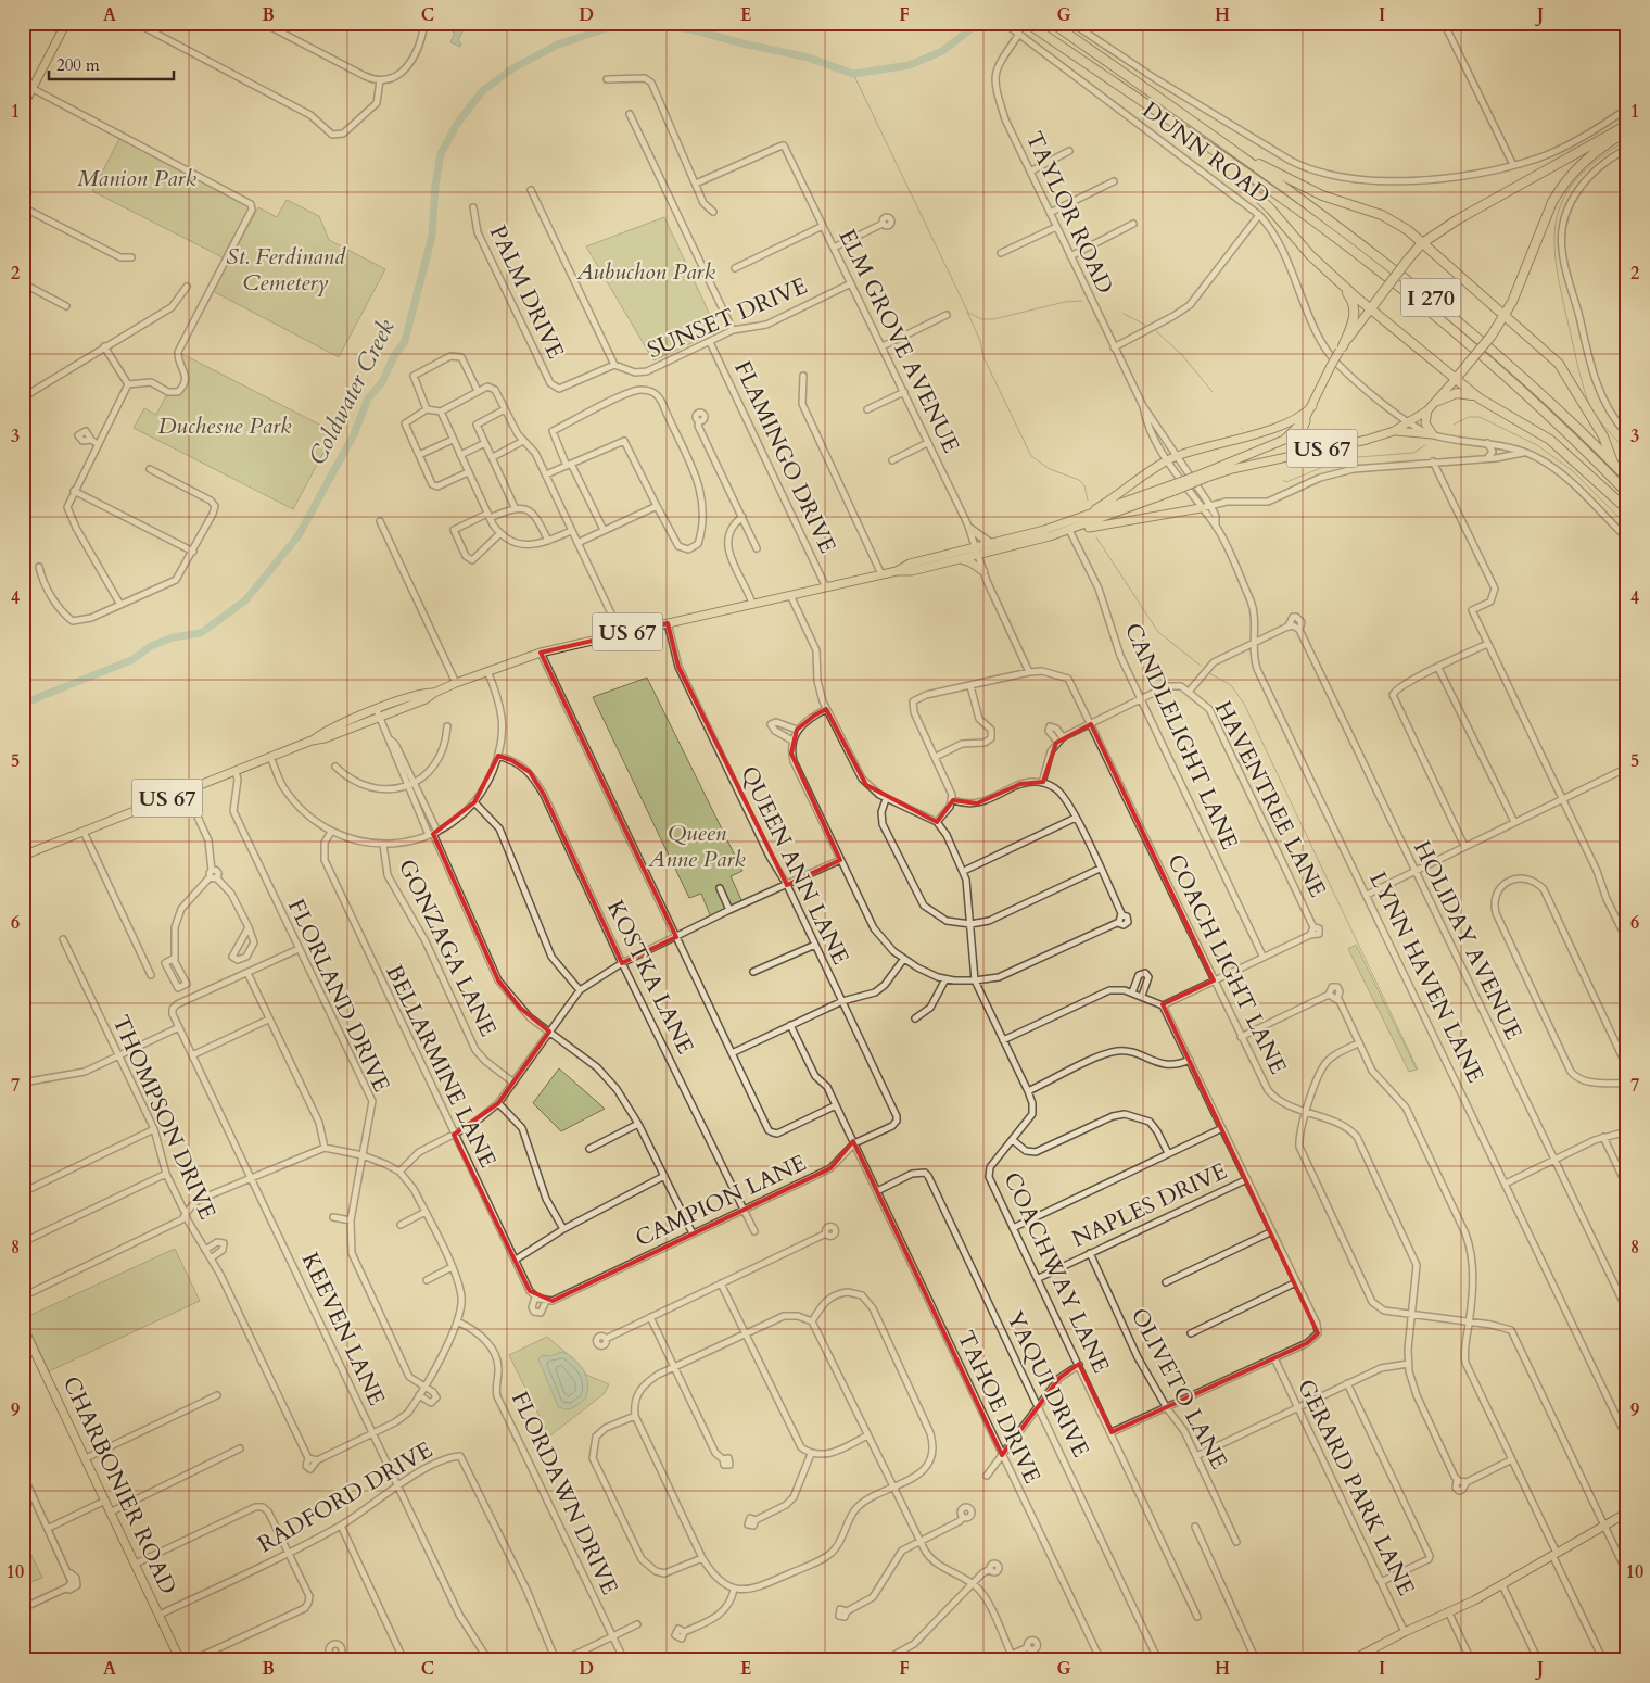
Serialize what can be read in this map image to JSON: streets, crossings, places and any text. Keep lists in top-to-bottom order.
{
  "streets": {
    "highway": ["I 270", "US 67"],
    "main road": ["CHARBONIER ROAD"],
    "street": [
      "DUNN ROAD",
      "TAYLOR ROAD",
      "PALM DRIVE",
      "SUNSET DRIVE",
      "ELM GROVE AVENUE",
      "FLAMINGO DRIVE",
      "CANDLELIGHT LANE",
      "HAVENTREE LANE",
      "QUEEN ANN LANE",
      "HOLIDAY AVENUE",
      "GONZAGA LANE",
      "COACH LIGHT LANE",
      "KOSTKA LANE",
      "LYNN HAVEN LANE",
      "FLORLAND DRIVE",
      "BELLARMINE LANE",
      "THOMPSON DRIVE",
      "CAMPION LANE",
      "NAPLES DRIVE",
      "COACHWAY LANE",
      "KEEVEN LANE",
      "YAQUI DRIVE",
      "OLIVETO LANE",
      "TAHOE DRIVE",
      "GERARD PARK LANE",
      "FLORDAWN DRIVE",
      "RADFORD DRIVE"
    ]
  },
  "crossings": [
    ["DUNN ROAD", "TAYLOR ROAD"],
    ["DUNN ROAD", "US 67"],
    ["TAYLOR ROAD", "LYNN HAVEN LANE"],
    ["PALM DRIVE", "SUNSET DRIVE"],
    ["SUNSET DRIVE", "ELM GROVE AVENUE"],
    ["SUNSET DRIVE", "FLAMINGO DRIVE"],
    ["ELM GROVE AVENUE", "US 67"],
    ["ELM GROVE AVENUE", "COACH LIGHT LANE"],
    ["US 67", "FLAMINGO DRIVE"],
    ["US 67", "CANDLELIGHT LANE"],
    ["US 67", "QUEEN ANN LANE"],
    ["US 67", "FLORLAND DRIVE"],
    ["CANDLELIGHT LANE", "HAVENTREE LANE"],
    ["QUEEN ANN LANE", "CAMPION LANE"],
    ["KOSTKA LANE", "CAMPION LANE"],
    ["BELLARMINE LANE", "CAMPION LANE"],
    ["THOMPSON DRIVE", "KEEVEN LANE"],
    ["CAMPION LANE", "TAHOE DRIVE"],
    ["NAPLES DRIVE", "COACHWAY LANE"],
    ["NAPLES DRIVE", "OLIVETO LANE"],
    ["KEEVEN LANE", "RADFORD DRIVE"],
    ["YAQUI DRIVE", "TAHOE DRIVE"],
    ["CHARBONIER ROAD", "RADFORD DRIVE"]
  ],
  "water": ["Coldwater Creek"],
  "parks": [
    "Manion Park",
    "St. Ferdinand Cemetery",
    "Aubuchon Park",
    "Duchesne Park",
    "Queen Anne Park"
  ],
  "scale_bar": "200 m",
  "grid": {
    "columns": [
      "A",
      "B",
      "C",
      "D",
      "E",
      "F",
      "G",
      "H",
      "I",
      "J"
    ],
    "rows": [
      "1",
      "2",
      "3",
      "4",
      "5",
      "6",
      "7",
      "8",
      "9",
      "10"
    ]
  }
}
